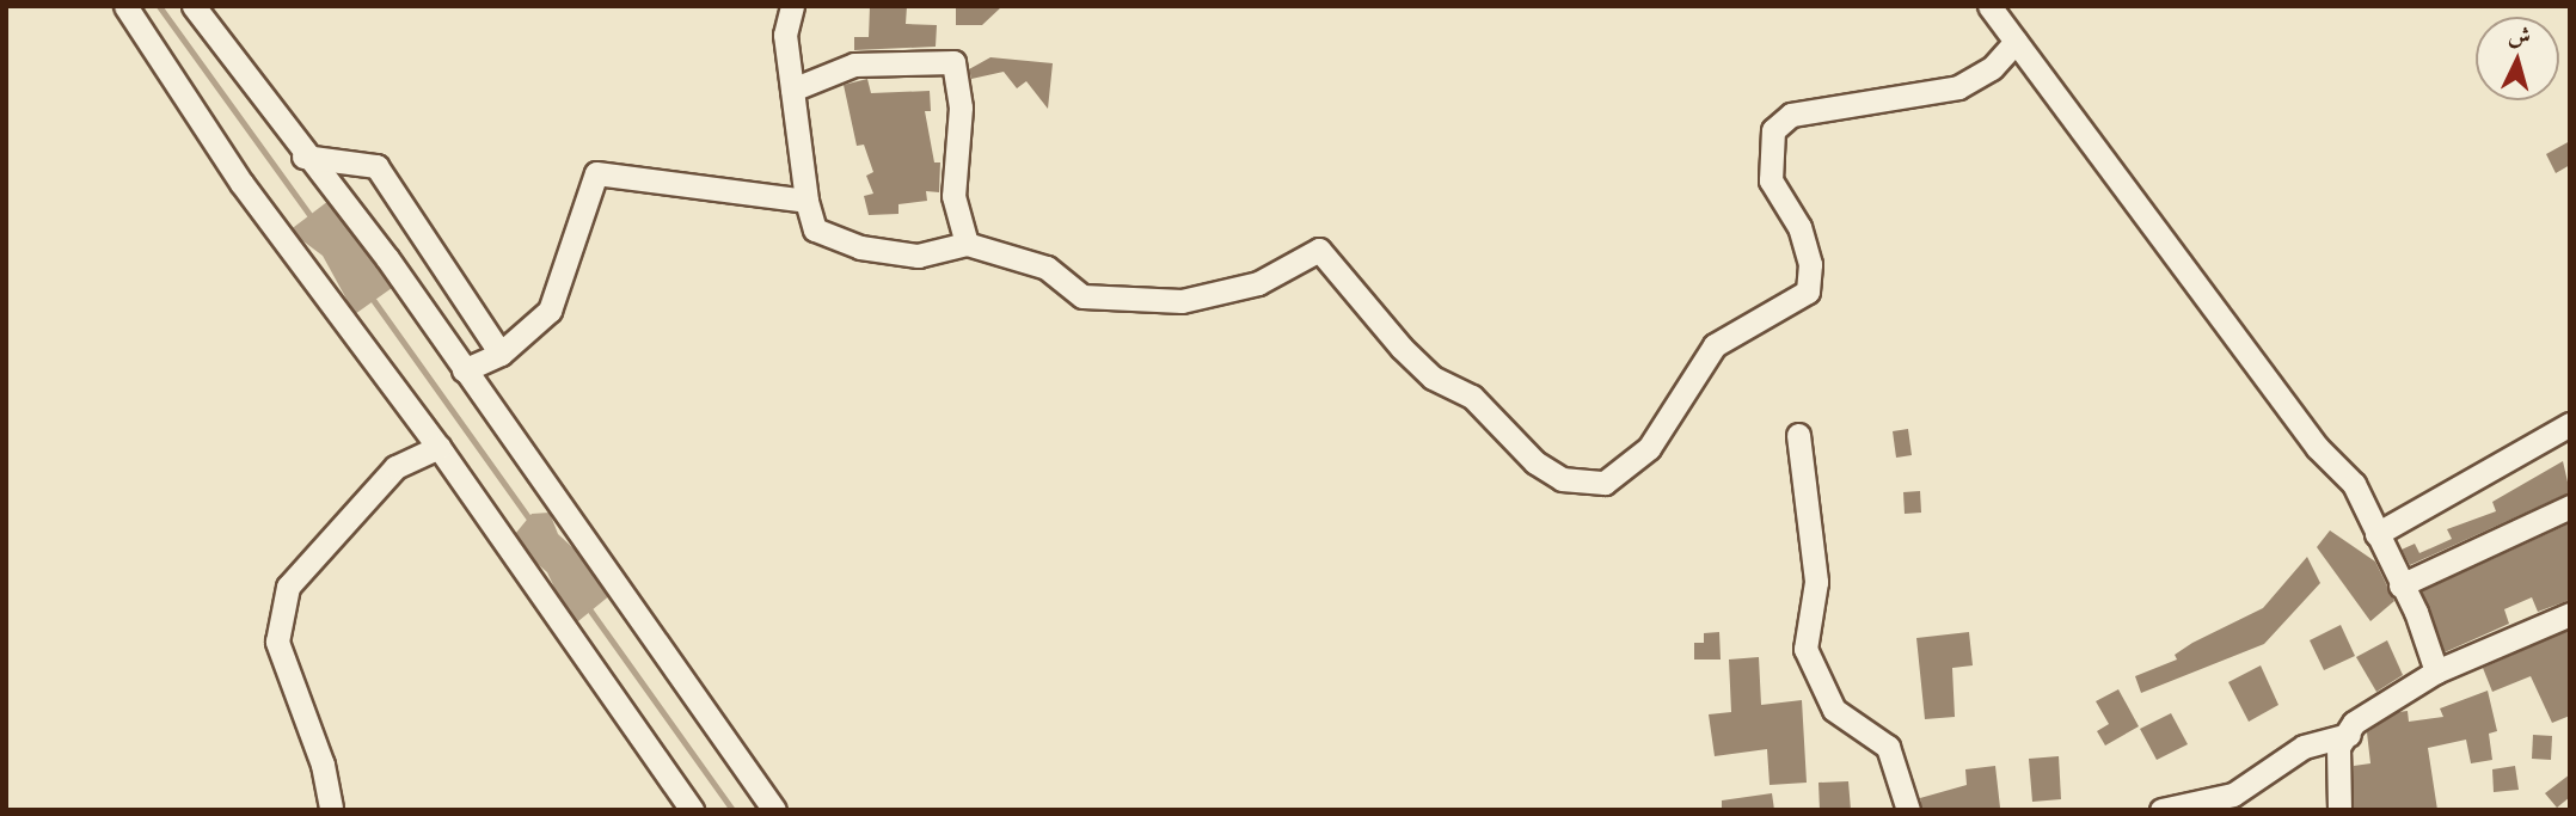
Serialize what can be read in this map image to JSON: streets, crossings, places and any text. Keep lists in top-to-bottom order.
{
  "north": "top"
}
